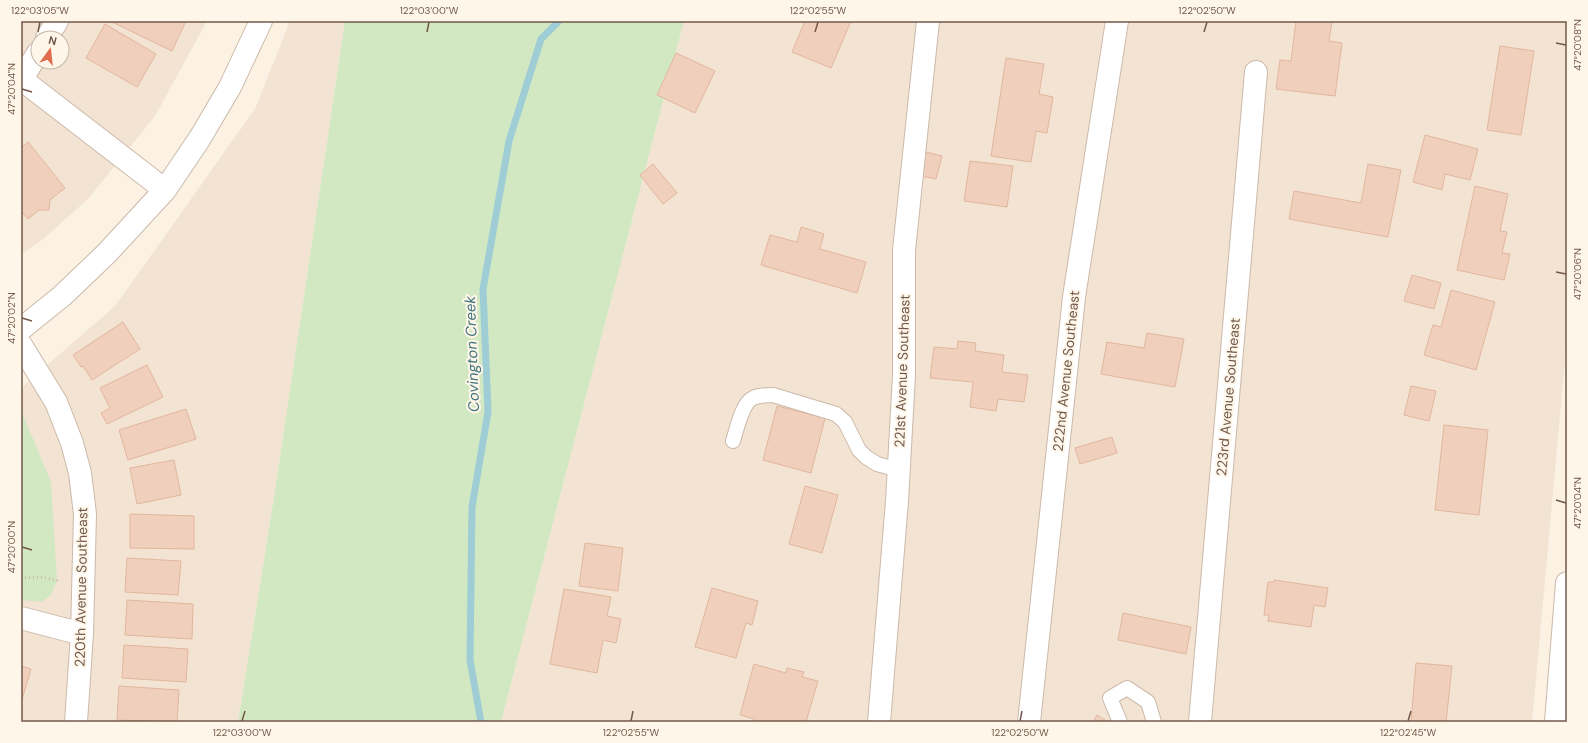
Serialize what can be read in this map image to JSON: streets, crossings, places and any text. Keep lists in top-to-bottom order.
{
  "streets": {
    "street": [
      "221st Avenue Southeast",
      "222nd Avenue Southeast",
      "223rd Avenue Southeast",
      "220th Avenue Southeast"
    ]
  },
  "water": ["Covington Creek"],
  "north": "top",
  "coordinates": [
    "122°03'05\"W",
    "122°03'00\"W",
    "122°02'55\"W",
    "122°02'50\"W",
    "47°20'08\"N",
    "47°20'04\"N",
    "47°20'06\"N",
    "47°20'02\"N",
    "47°20'00\"N",
    "122°02'45\"W"
  ]
}
